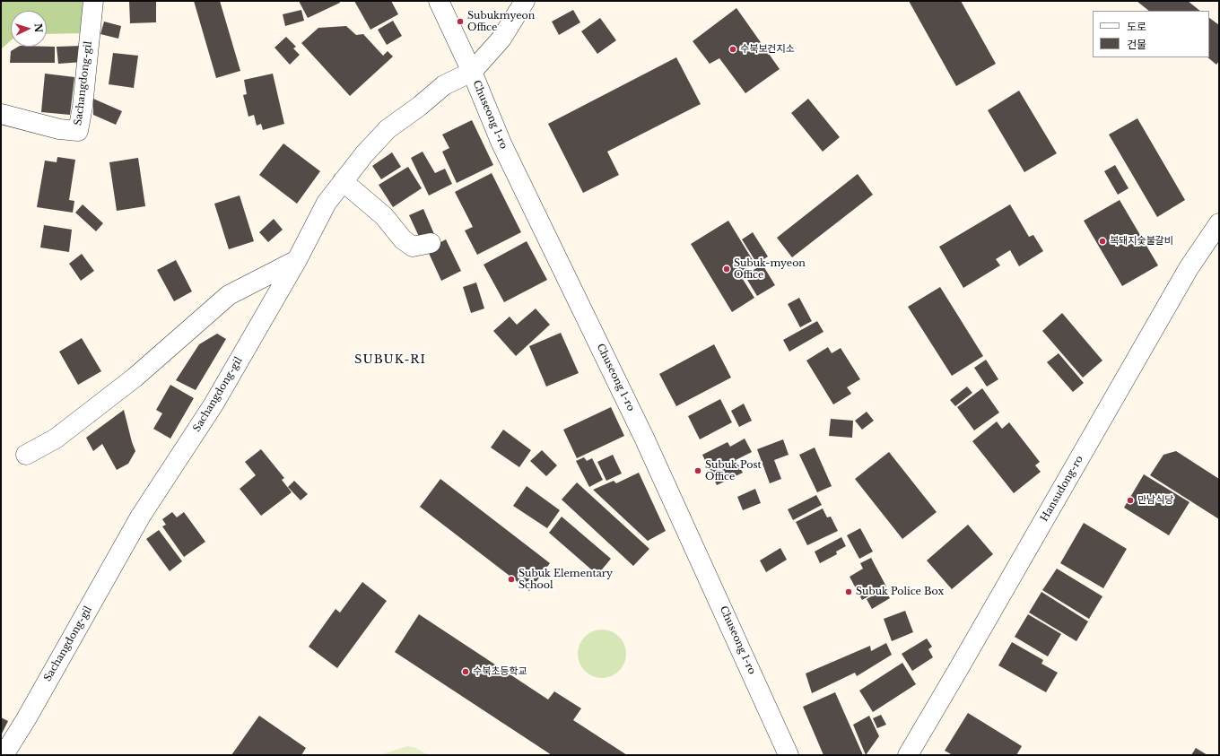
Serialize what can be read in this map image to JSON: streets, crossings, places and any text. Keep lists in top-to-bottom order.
{
  "streets": {
    "street": ["Sachangdong-gil", "Chuseong 1-ro", "Hansudong-ro"]
  },
  "crossings": [
    ["Sachangdong-gil", "Chuseong 1-ro"]
  ],
  "districts": ["SUBUK-RI"],
  "places": [
    "Subukmyeon Office",
    "수북보건지소",
    "복돼지숯불갈비",
    "Subuk-myeon Office",
    "Subuk Post Office",
    "만남식당",
    "Subuk Elementary School",
    "Subuk Police Box",
    "수북초등학교"
  ],
  "legend": ["도로", "건물"],
  "north": "right"
}
